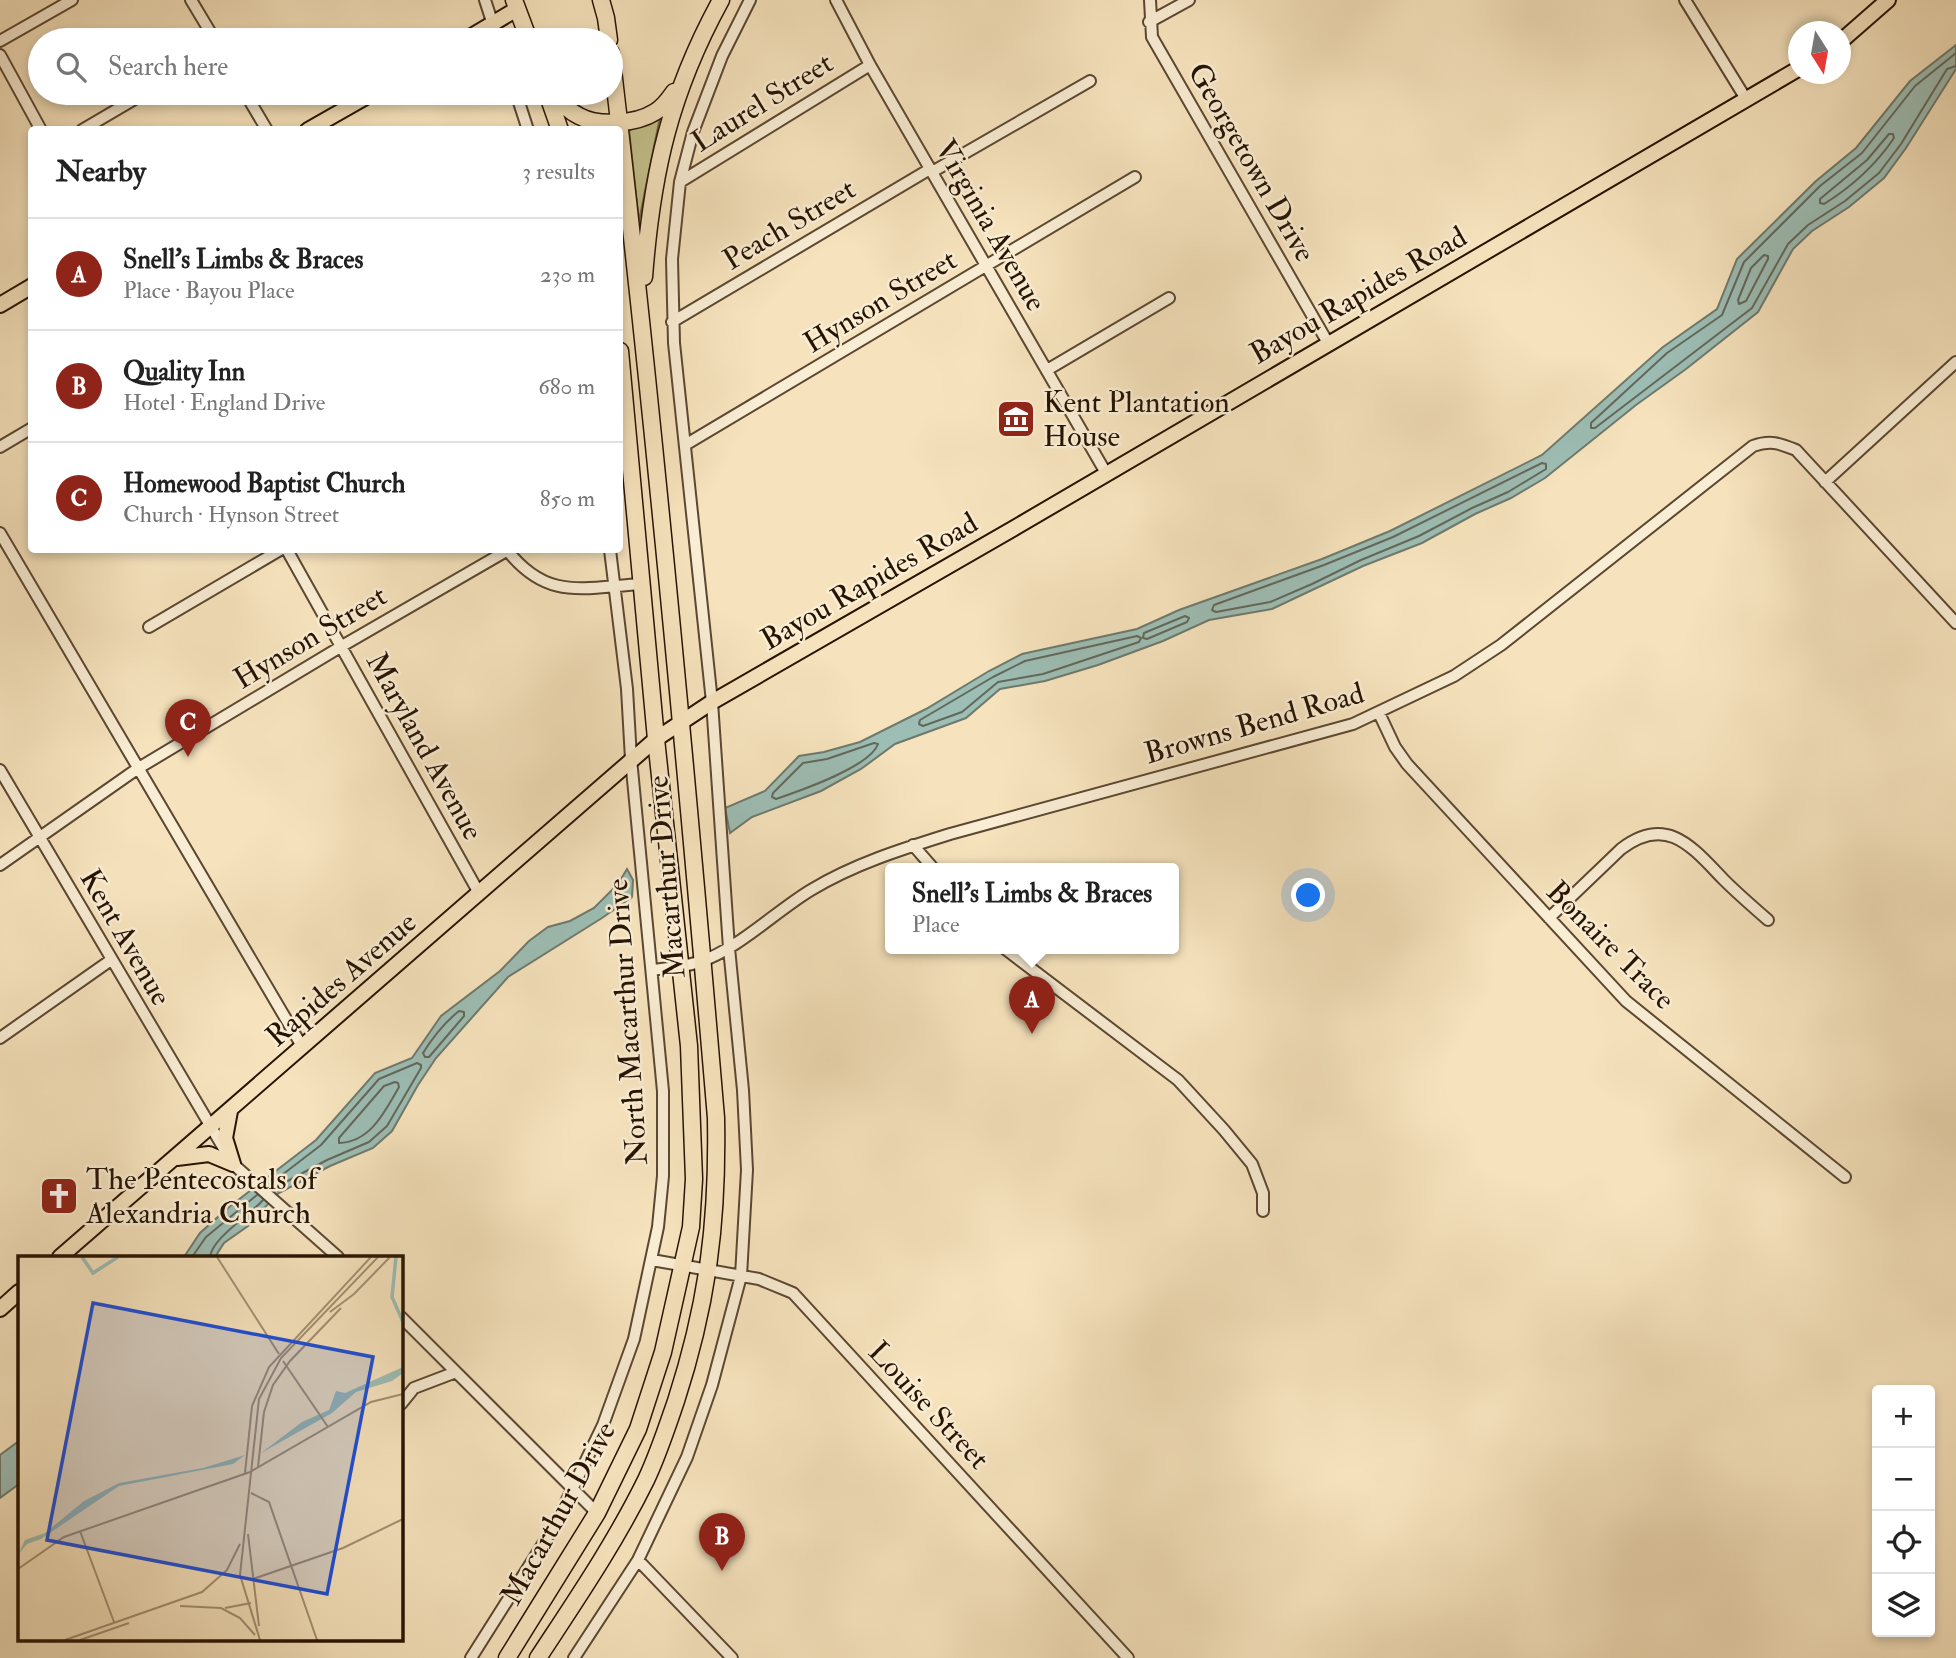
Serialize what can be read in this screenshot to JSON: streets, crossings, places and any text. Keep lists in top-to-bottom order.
{
  "streets": {
    "highway": ["Macarthur Drive"],
    "main road": ["Bayou Rapides Road", "Rapides Avenue"],
    "street": [
      "Laurel Street",
      "Georgetown Drive",
      "Peach Street",
      "Virginia Avenue",
      "Hynson Street",
      "Browns Bend Road",
      "Maryland Avenue",
      "Kent Avenue",
      "Bonaire Trace",
      "North Macarthur Drive",
      "Louise Street"
    ]
  },
  "crossings": [
    ["Laurel Street", "Virginia Avenue"],
    ["Georgetown Drive", "Bayou Rapides Road"],
    ["Peach Street", "Virginia Avenue"],
    ["Virginia Avenue", "Bayou Rapides Road"],
    ["Virginia Avenue", "Hynson Street"],
    ["Bayou Rapides Road", "Macarthur Drive"],
    ["Bayou Rapides Road", "Rapides Avenue"],
    ["Hynson Street", "Maryland Avenue"],
    ["Hynson Street", "Kent Avenue"],
    ["Browns Bend Road", "Macarthur Drive"],
    ["Browns Bend Road", "Bonaire Trace"],
    ["Browns Bend Road", "North Macarthur Drive"],
    ["Maryland Avenue", "Rapides Avenue"],
    ["Macarthur Drive", "Rapides Avenue"],
    ["Macarthur Drive", "North Macarthur Drive"],
    ["Macarthur Drive", "Louise Street"],
    ["Kent Avenue", "Rapides Avenue"],
    ["Rapides Avenue", "North Macarthur Drive"],
    ["North Macarthur Drive", "Louise Street"]
  ],
  "places": {
    "museum": ["Kent Plantation House"],
    "church": ["The Pentecostals of Alexandria Church"]
  },
  "north": "bottom",
  "page": {
    "search": "Search here",
    "heading": ["Nearby", "3 results"],
    "list": [
      {
        "mark": "A",
        "name": "Snell's Limbs & Braces",
        "note": "Place · Bayou Place",
        "value": "230 m"
      },
      {
        "mark": "B",
        "name": "Quality Inn",
        "note": "Hotel · England Drive",
        "value": "680 m"
      },
      {
        "mark": "C",
        "name": "Homewood Baptist Church",
        "note": "Church · Hynson Street",
        "value": "850 m"
      }
    ],
    "pins": ["C", "A", "B"],
    "popup": ["Snell's Limbs & Braces", "Place"],
    "map_buttons": ["+", "−"]
  }
}
